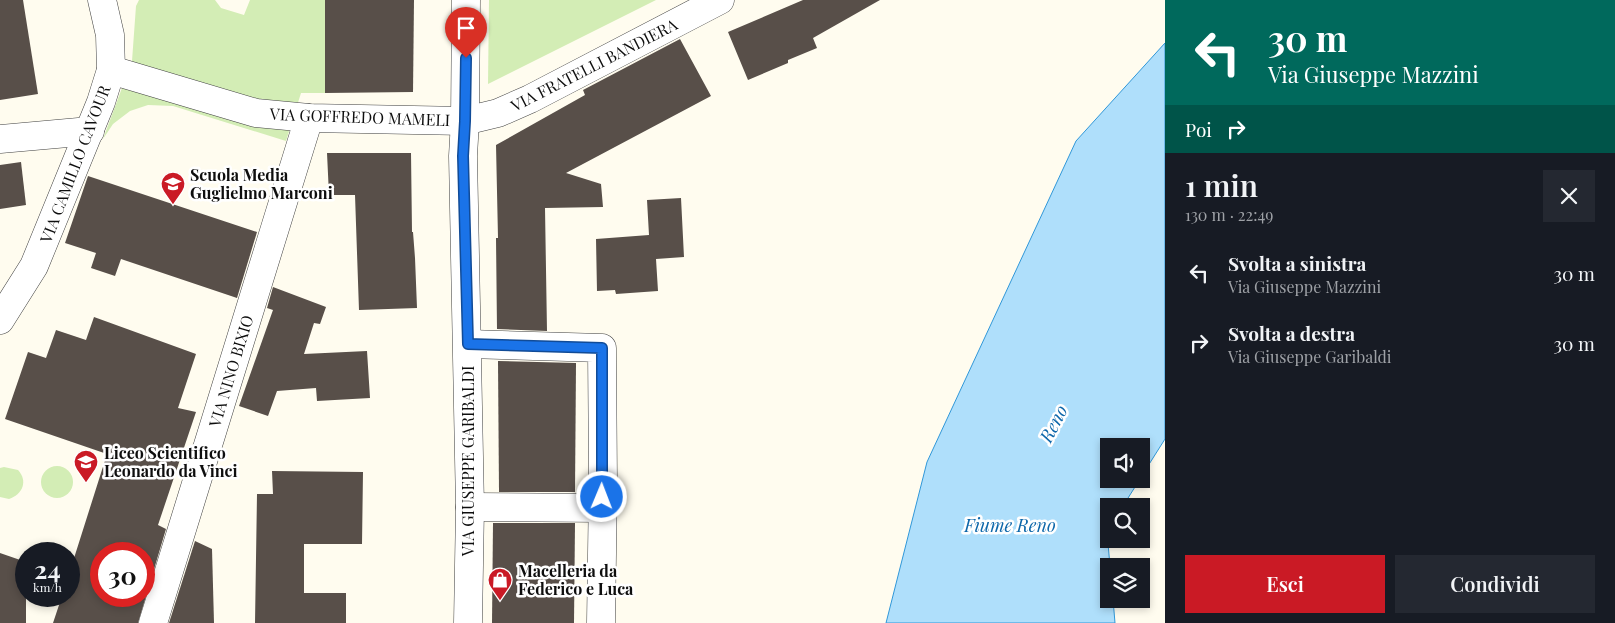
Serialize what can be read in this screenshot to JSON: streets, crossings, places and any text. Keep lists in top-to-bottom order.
{
  "streets": {
    "street": [
      "VIA FRATELLI BANDIERA",
      "VIA GOFFREDO MAMELI",
      "VIA CAMILLO CAVOUR",
      "VIA NINO BIXIO",
      "VIA GIUSEPPE GARIBALDI"
    ]
  },
  "crossings": [
    ["VIA FRATELLI BANDIERA", "VIA GOFFREDO MAMELI"],
    ["VIA FRATELLI BANDIERA", "VIA GIUSEPPE GARIBALDI"],
    ["VIA GOFFREDO MAMELI", "VIA CAMILLO CAVOUR"],
    ["VIA GOFFREDO MAMELI", "VIA NINO BIXIO"],
    ["VIA GOFFREDO MAMELI", "VIA GIUSEPPE GARIBALDI"]
  ],
  "water": ["Reno", "Fiume Reno"],
  "places": {
    "school or university": ["Scuola Media Guglielmo Marconi", "Liceo Scientifico Leonardo da Vinci"],
    "shop": ["Macelleria da Federico e Luca"]
  },
  "page": {
    "turn": ["30 m", "Via Giuseppe Mazzini"],
    "then": "Poi",
    "heading": ["1 min", "130 m · 22:49"],
    "list": [
      {
        "name": "Svolta a sinistra",
        "note": "Via Giuseppe Mazzini",
        "value": "30 m"
      },
      {
        "name": "Svolta a destra",
        "note": "Via Giuseppe Garibaldi",
        "value": "30 m"
      }
    ],
    "speed": "24 km/h",
    "limit": "30",
    "buttons": ["Esci", "Condividi"]
  }
}
